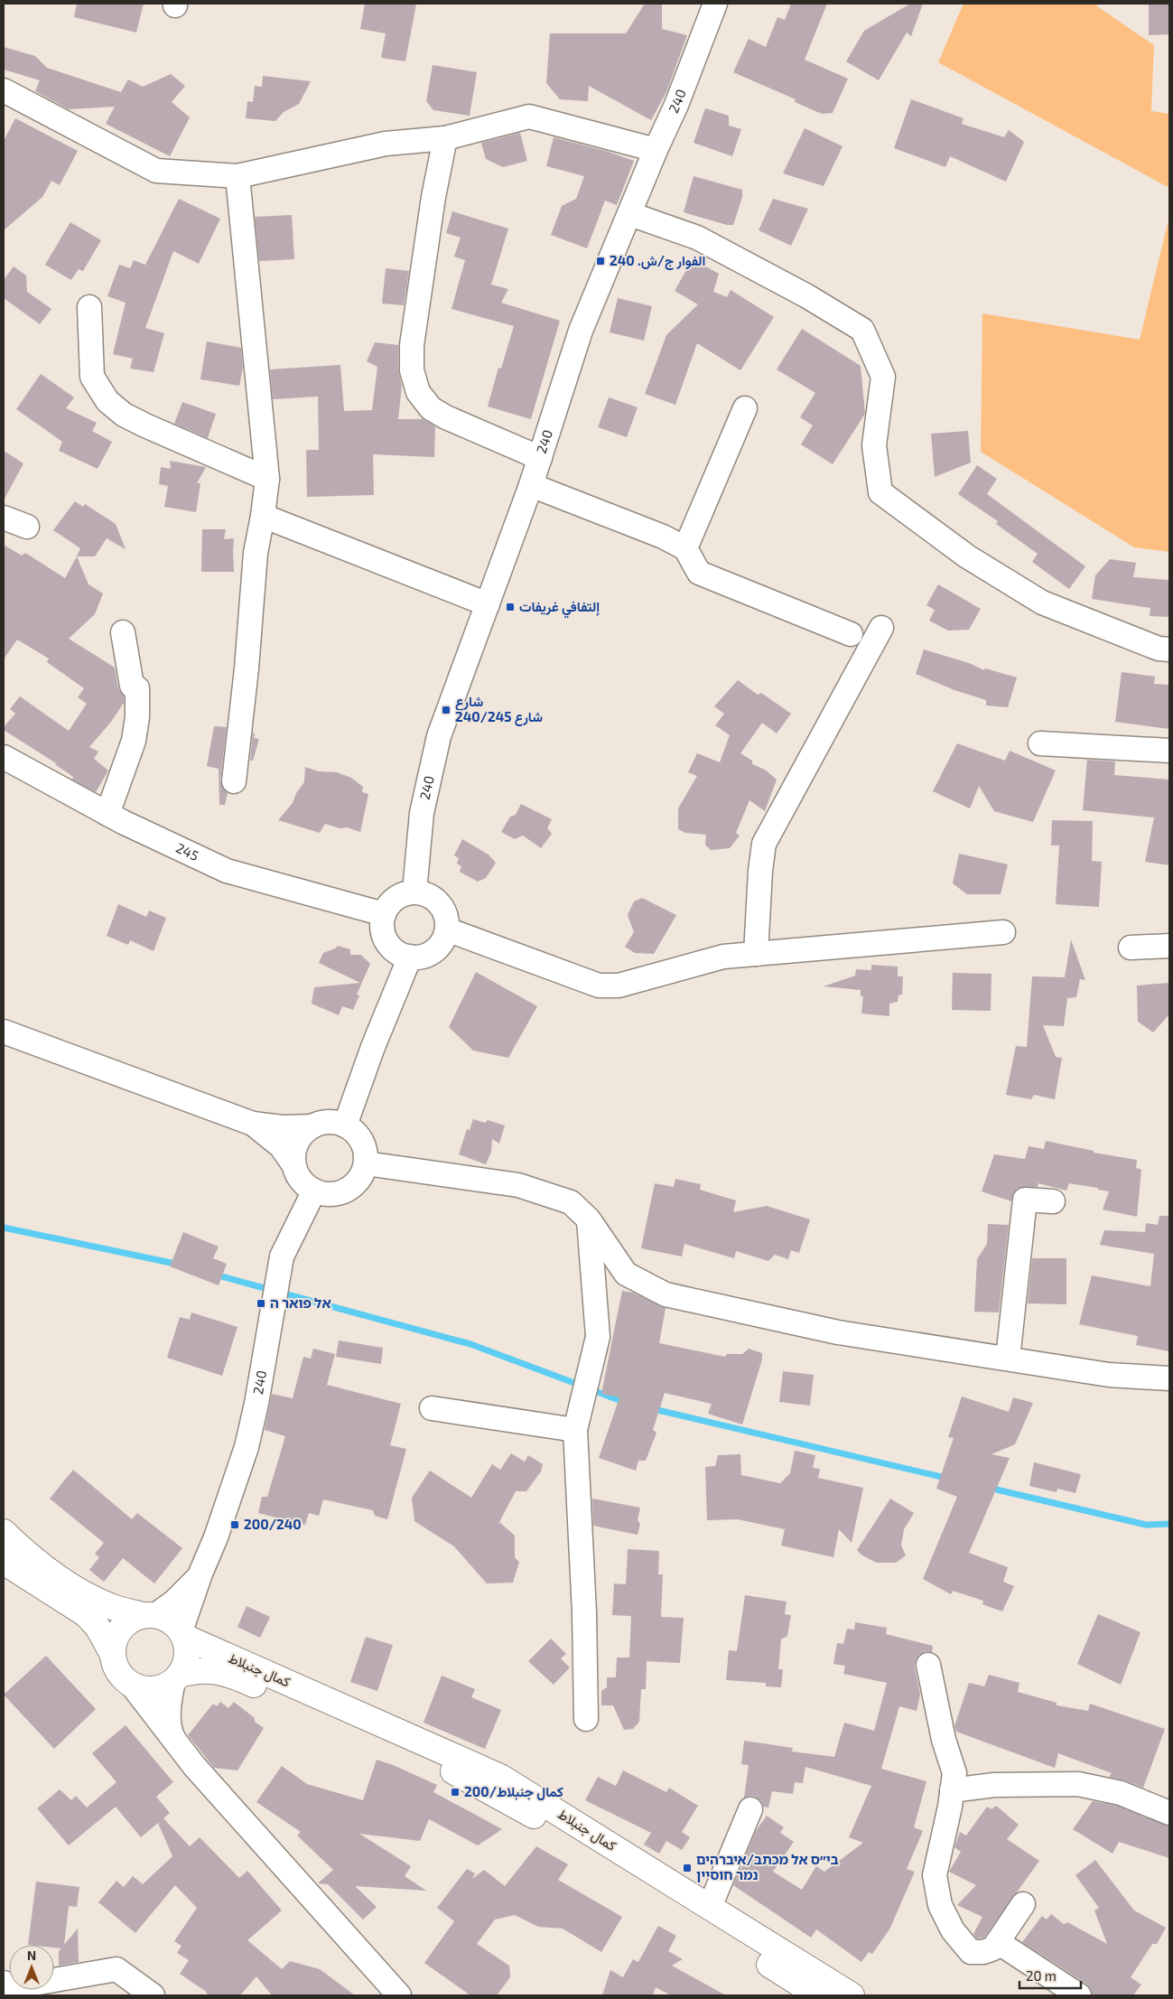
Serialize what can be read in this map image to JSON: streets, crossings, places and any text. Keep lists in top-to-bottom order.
{
  "streets": {
    "main road": ["كمال جنبلاط"],
    "street": ["240", "245"]
  },
  "crossings": [
    ["240", "245"],
    ["240", "كمال جنبلاط"]
  ],
  "places": {
    "transit": [
      "الفوار ج/ش. 240",
      "إلتفافي غريفات",
      "شارع 240/شارع 245",
      "אל פואר ה",
      "200/240",
      "200/كمال جنبلاط",
      "בי״ס אל מכתב/איברהים נמר חוסיין"
    ]
  },
  "scale_bar": "20 m",
  "north": "top"
}
